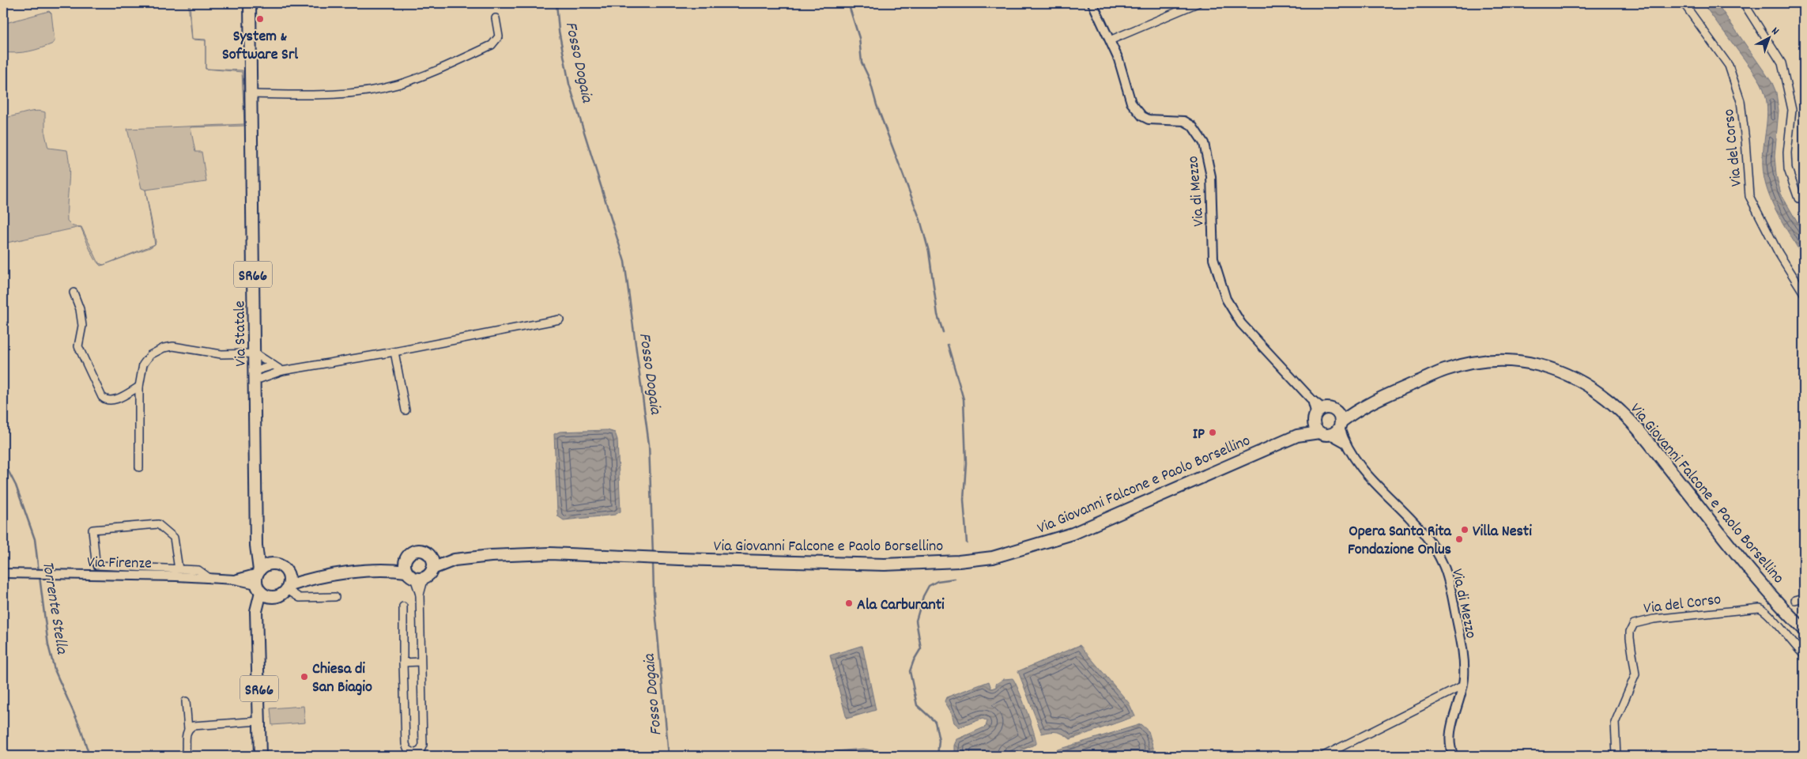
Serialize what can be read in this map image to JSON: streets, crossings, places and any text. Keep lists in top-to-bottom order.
{
  "streets": {
    "main road": ["SR66", "Via Statale", "Via Giovanni Falcone e Paolo Borsellino"],
    "street": ["Via del Corso", "Via di Mezzo", "Via Firenze"]
  },
  "crossings": [
    ["Via di Mezzo", "Via Giovanni Falcone e Paolo Borsellino"],
    ["SR66", "Via Statale"],
    ["SR66", "Via Giovanni Falcone e Paolo Borsellino"],
    ["Via Statale", "Via Giovanni Falcone e Paolo Borsellino"]
  ],
  "water": ["Fosso Dogaia", "Torrente Stella"],
  "places": [
    "System & Software Srl",
    "IP",
    "Villa Nesti",
    "Opera Santa Rita Fondazione Onlus",
    "Ala Carburanti",
    "Chiesa di San Biagio"
  ],
  "north": "top right"
}
